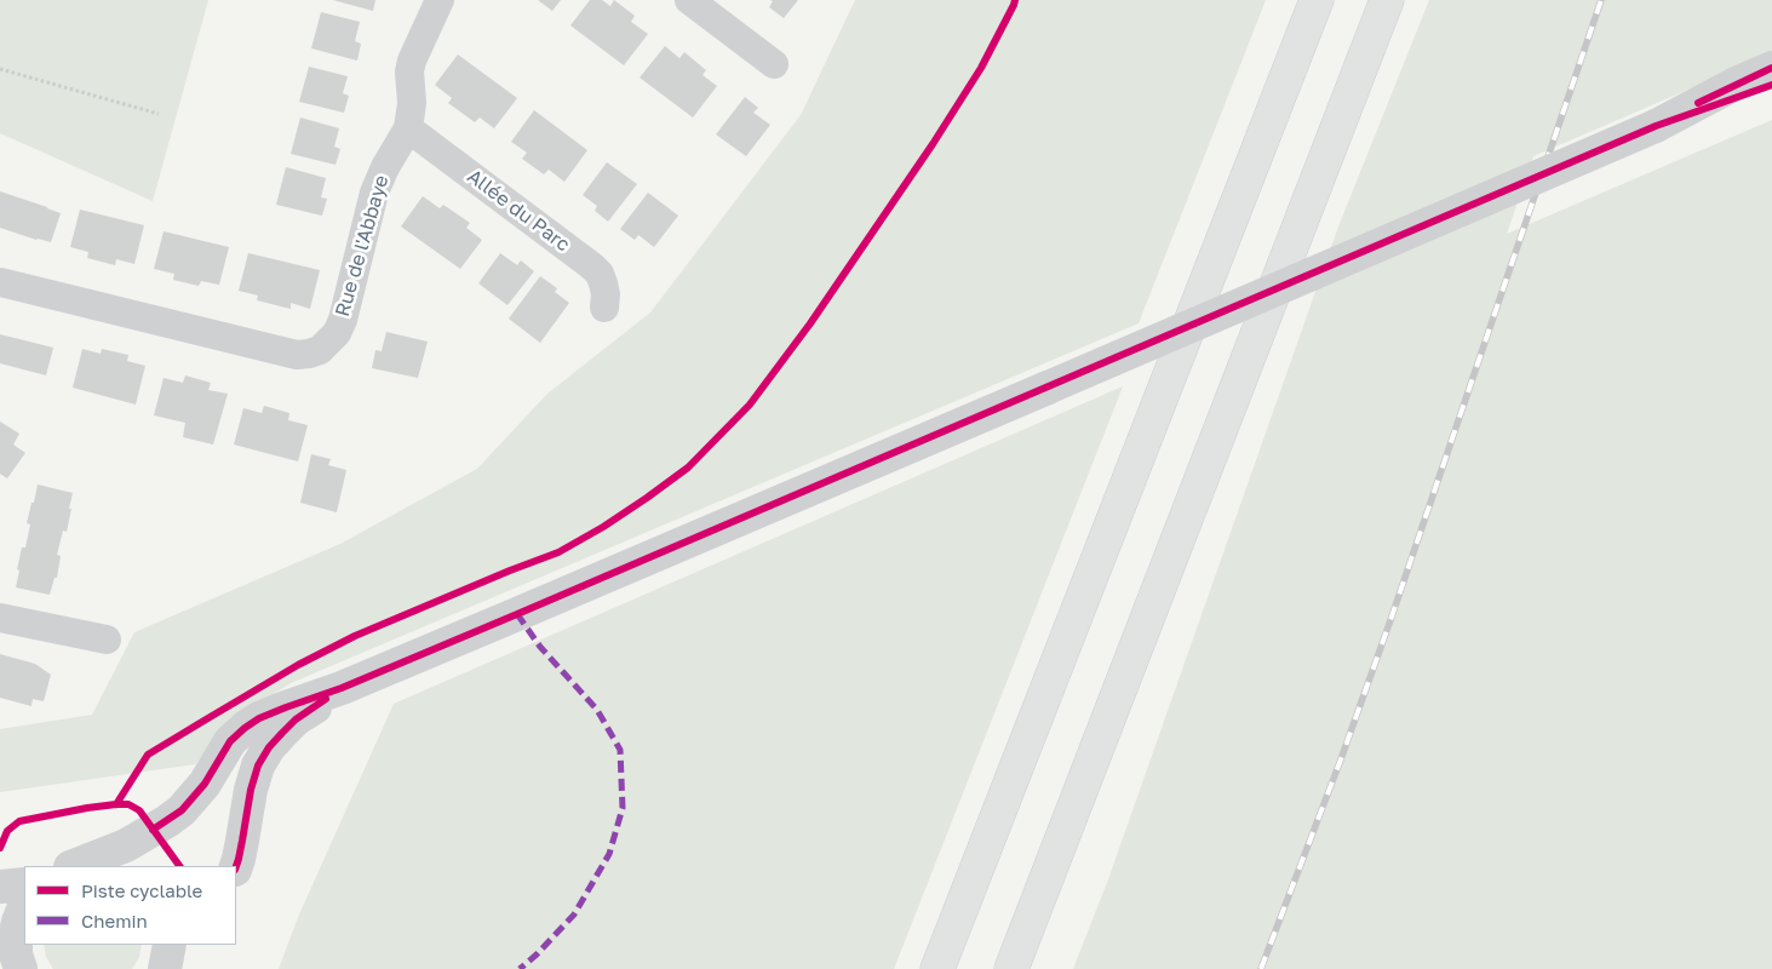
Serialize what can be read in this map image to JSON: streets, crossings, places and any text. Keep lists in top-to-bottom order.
{
  "streets": {
    "street": ["Allée du Parc", "Rue de l'Abbaye"]
  },
  "crossings": [
    ["Allée du Parc", "Rue de l'Abbaye"]
  ],
  "legend": ["Piste cyclable", "Chemin"]
}
